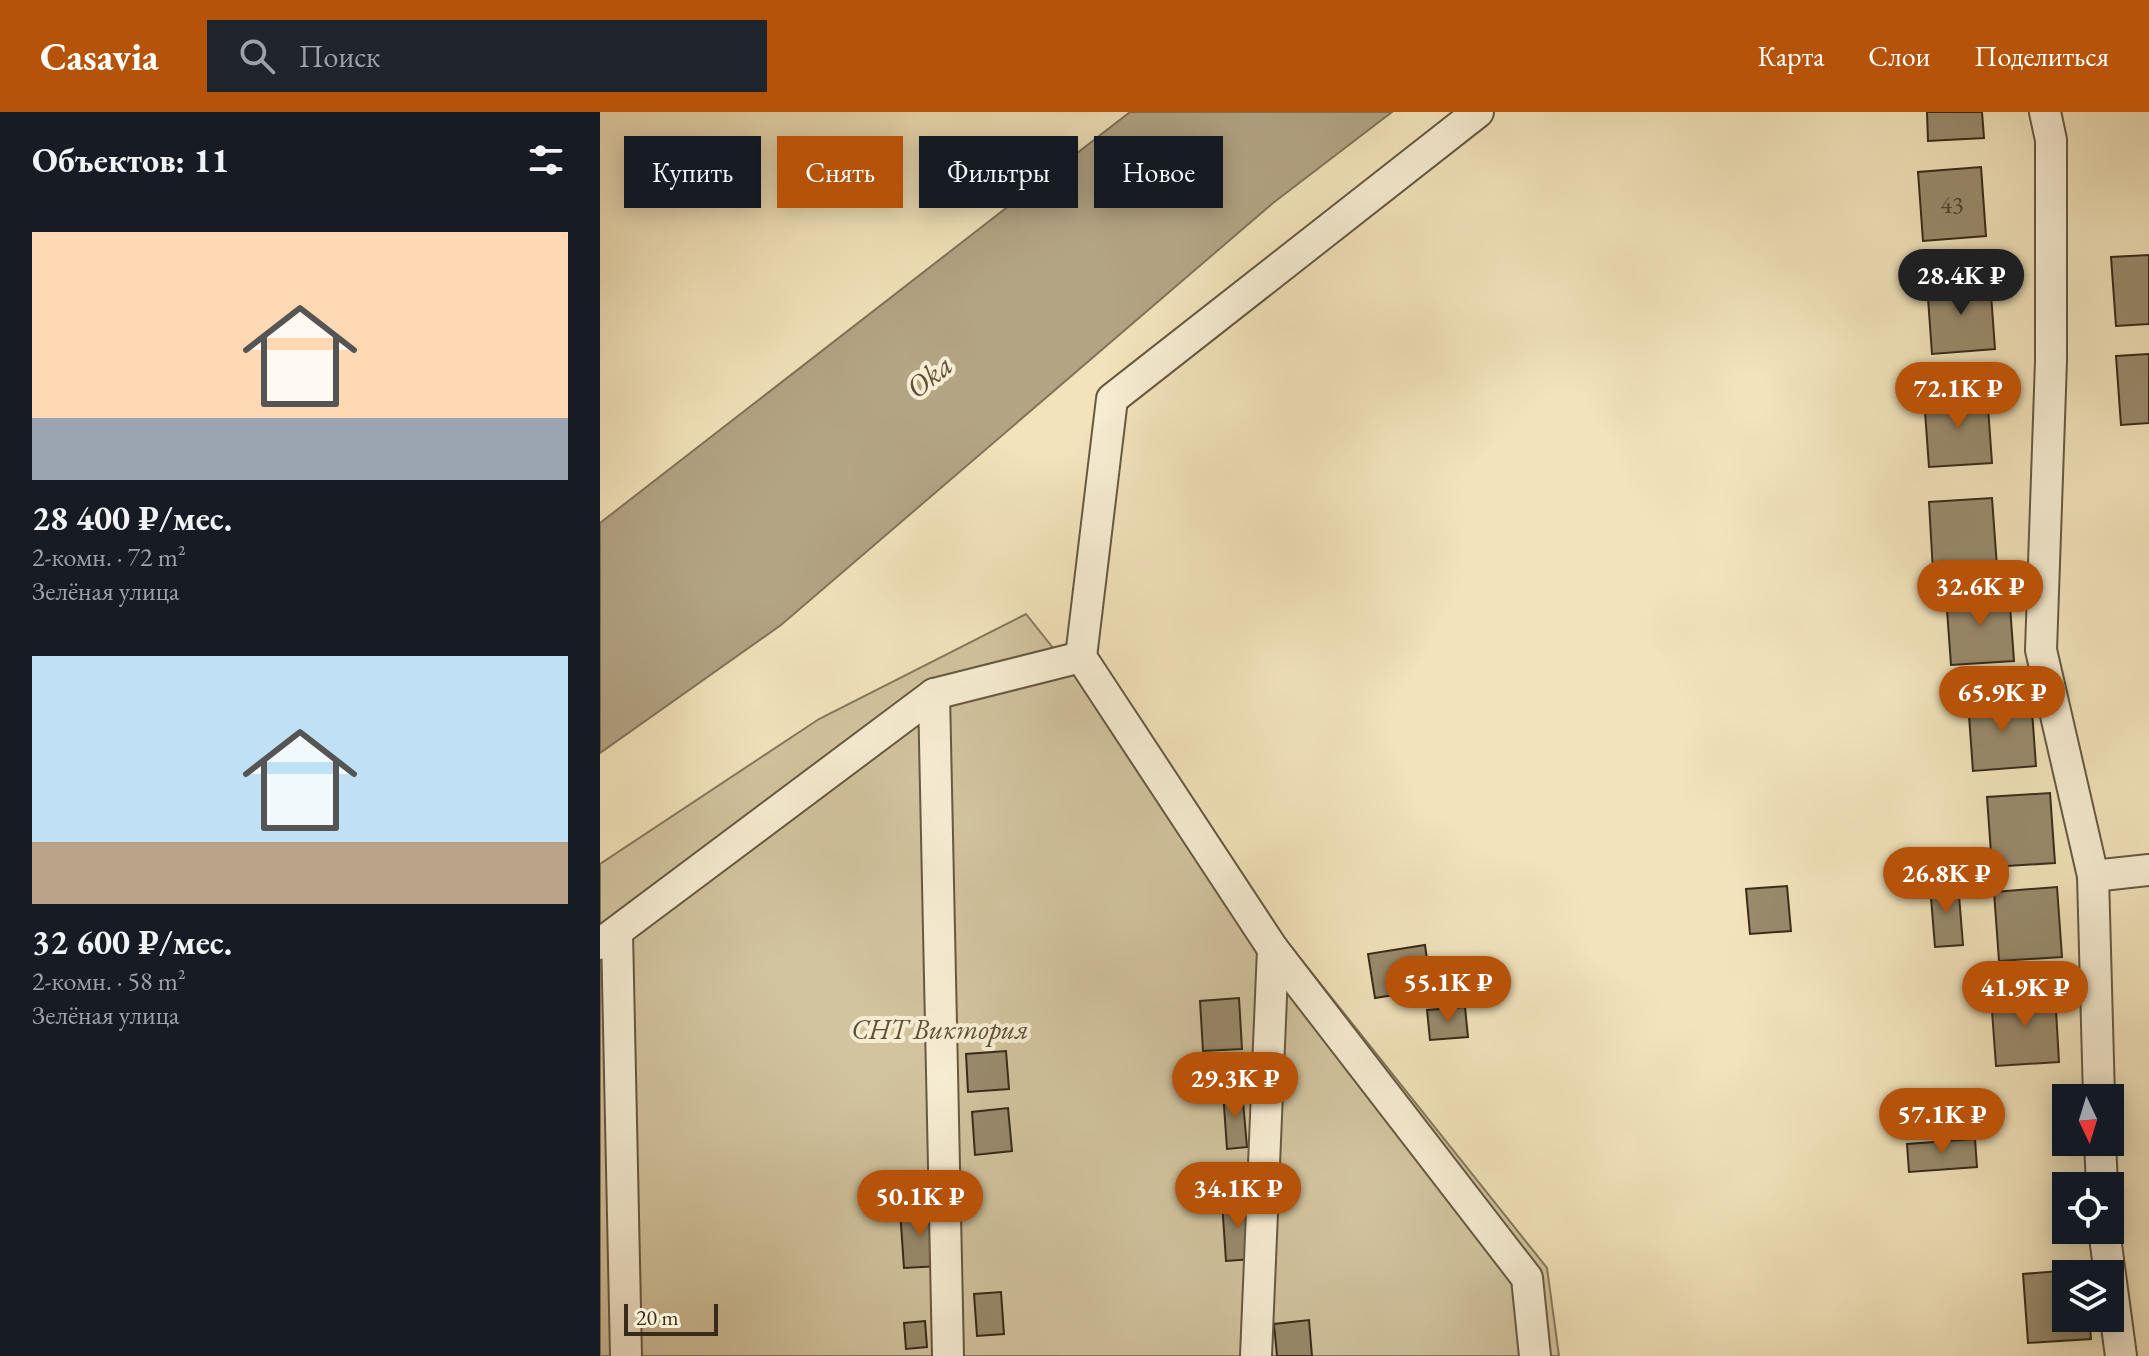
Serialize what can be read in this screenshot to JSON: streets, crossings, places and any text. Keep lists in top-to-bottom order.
{
  "water": ["Oka"],
  "parks": ["СНТ Виктория"],
  "house_numbers": ["43"],
  "scale_bar": "20 m",
  "north": "bottom",
  "page": {
    "header": "Casavia",
    "search": "Поиск",
    "nav": ["Карта", "Слои", "Поделиться"],
    "heading": "Объектов: 11",
    "chip": [
      "Купить",
      "Снять",
      "Фильтры",
      "Новое"
    ],
    "list": [
      {
        "name": "28 400 ₽/мес.",
        "note": "2-комн. · 72 m² · Зелёная улица"
      },
      {
        "name": "32 600 ₽/мес.",
        "note": "2-комн. · 58 m² · Зелёная улица"
      }
    ],
    "price": [
      "28.4K ₽",
      "72.1K ₽",
      "32.6K ₽",
      "65.9K ₽",
      "26.8K ₽",
      "55.1K ₽",
      "41.9K ₽",
      "29.3K ₽",
      "57.1K ₽",
      "34.1K ₽",
      "50.1K ₽"
    ],
    "scale": "20 m"
  }
}
